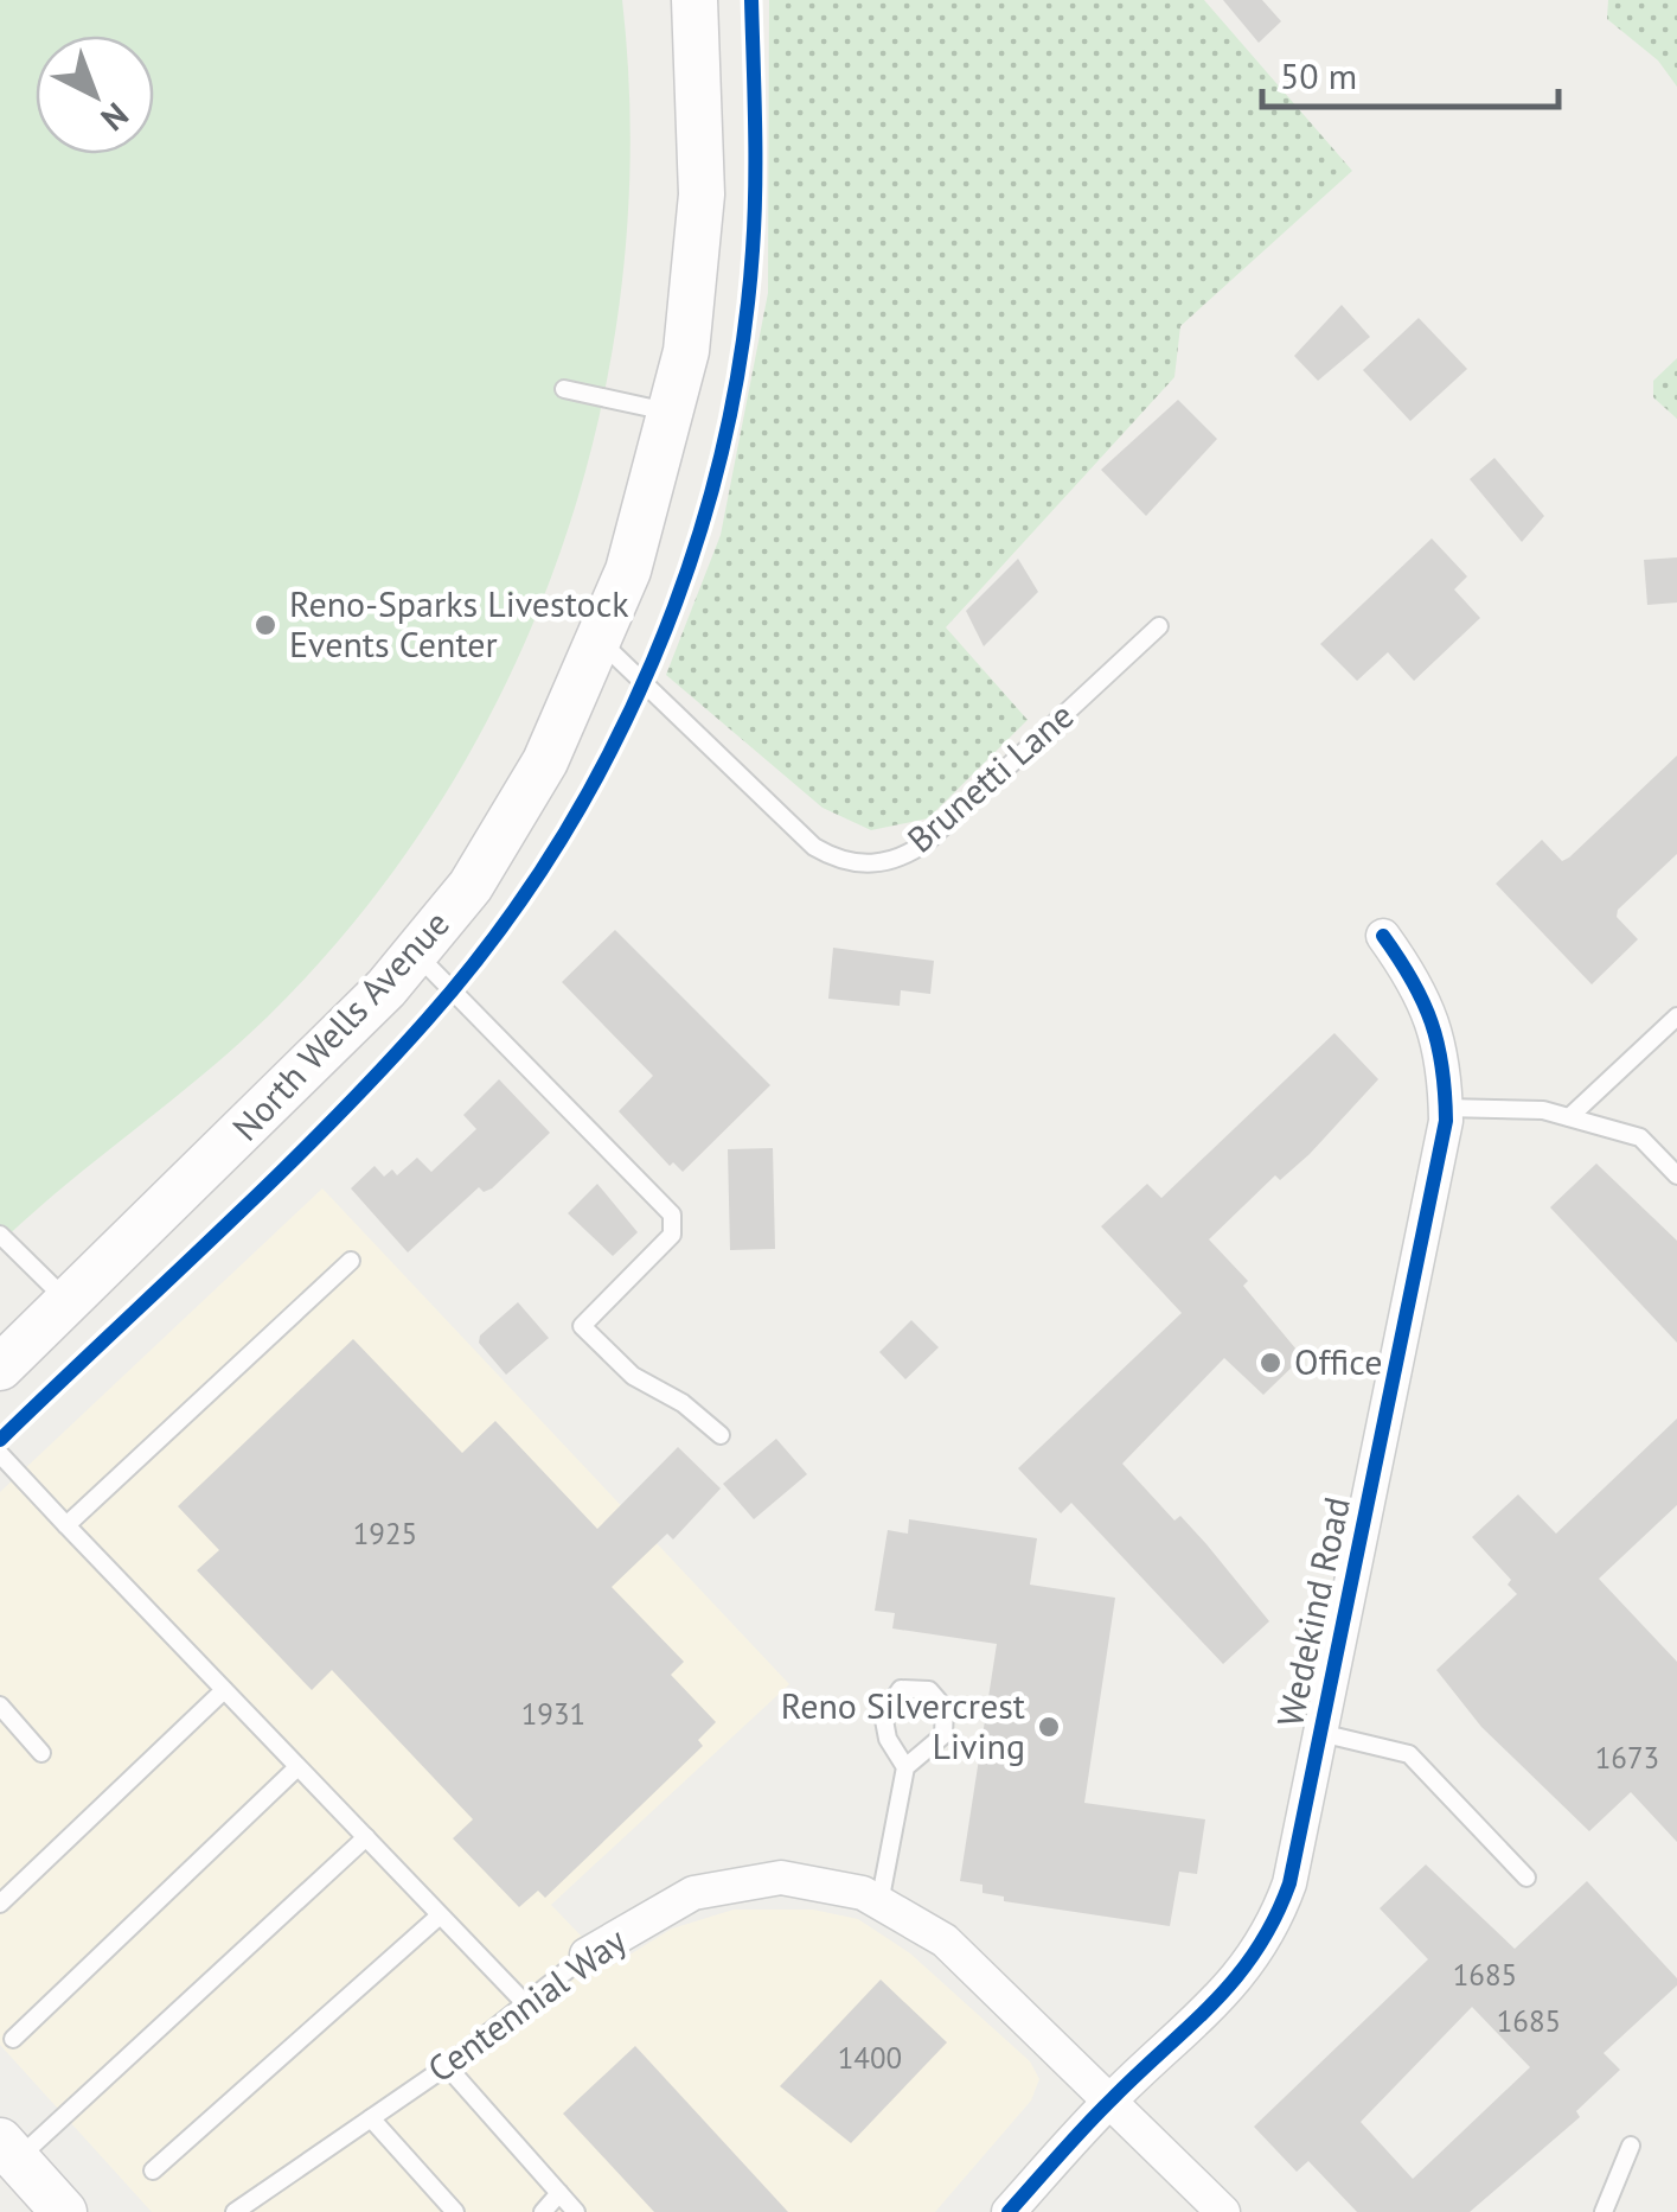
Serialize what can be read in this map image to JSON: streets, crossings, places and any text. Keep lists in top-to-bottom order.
{
  "streets": {
    "main road": ["North Wells Avenue"],
    "street": ["Wedekind Road", "Centennial Way"],
    "lane": ["Brunetti Lane"]
  },
  "crossings": [
    ["Brunetti Lane", "North Wells Avenue"],
    ["Wedekind Road", "Centennial Way"]
  ],
  "places": ["Reno-Sparks Livestock Events Center", "Office", "Reno Silvercrest Living"],
  "house_numbers": [
    "1925",
    "1931",
    "1673",
    "1685",
    "1685",
    "1400"
  ],
  "scale_bar": "50 m",
  "north": "bottom right"
}
